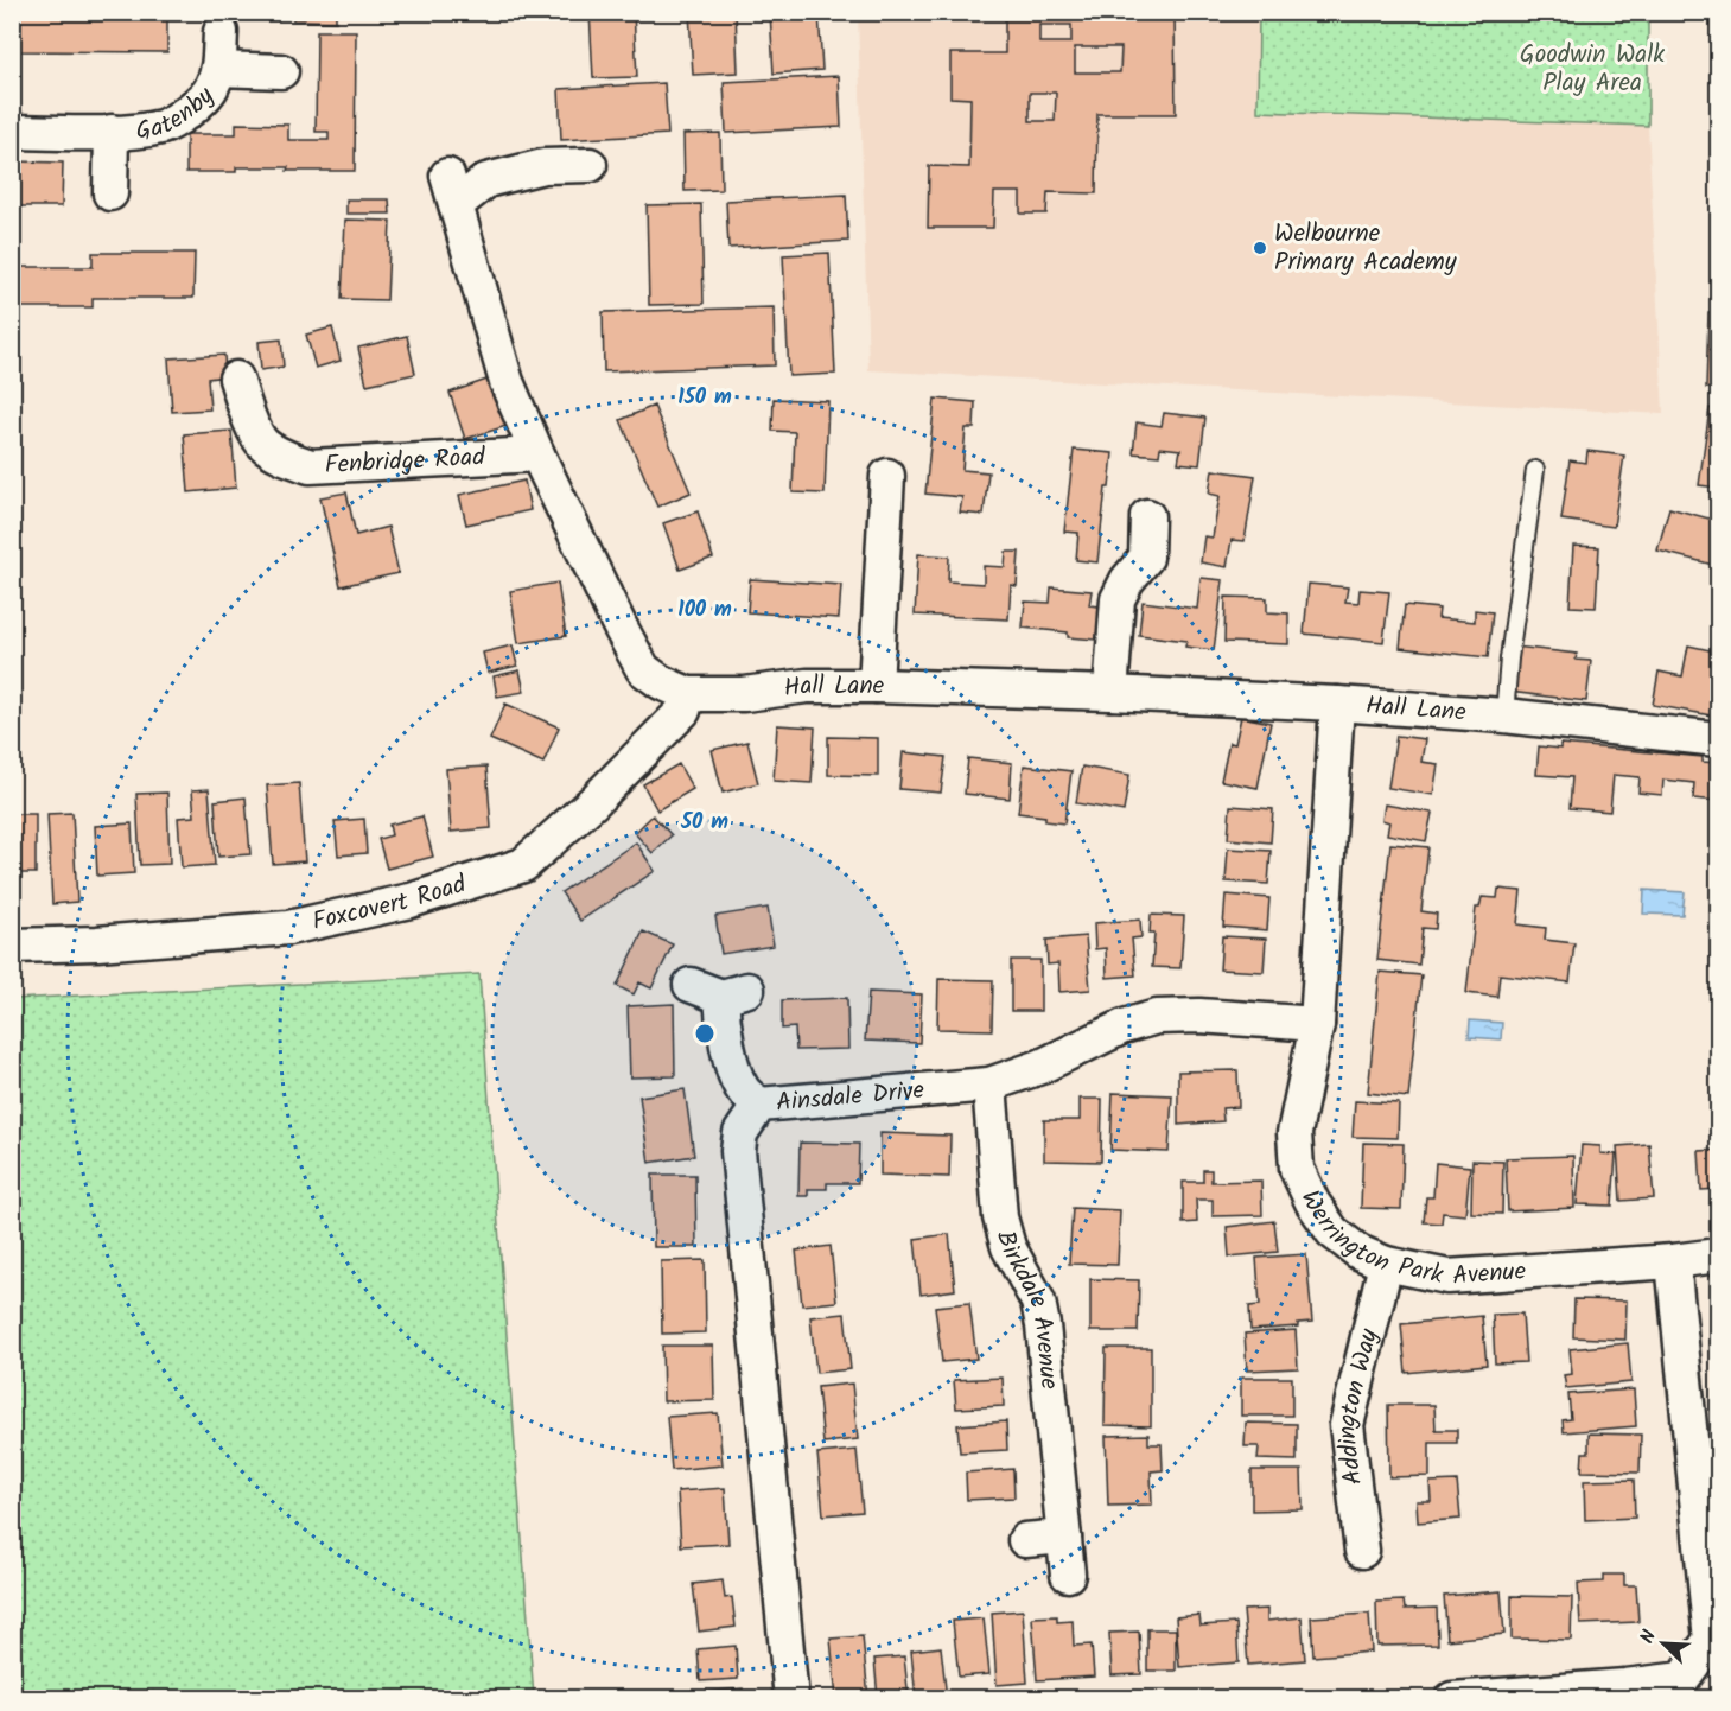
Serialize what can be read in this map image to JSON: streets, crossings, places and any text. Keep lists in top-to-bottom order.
{
  "streets": {
    "street": [
      "Gatenby",
      "Fenbridge Road",
      "Hall Lane",
      "Foxcovert Road",
      "Ainsdale Drive",
      "Werrington Park Avenue",
      "Birkdale Avenue",
      "Addington Way"
    ]
  },
  "crossings": [
    ["Hall Lane", "Foxcovert Road"],
    ["Hall Lane", "Werrington Park Avenue"],
    ["Ainsdale Drive", "Werrington Park Avenue"],
    ["Ainsdale Drive", "Birkdale Avenue"],
    ["Werrington Park Avenue", "Addington Way"]
  ],
  "parks": ["Goodwin Walk Play Area"],
  "places": ["Welbourne Primary Academy"],
  "north": "top left",
  "rings": ["150 m", "100 m", "50 m"]
}
